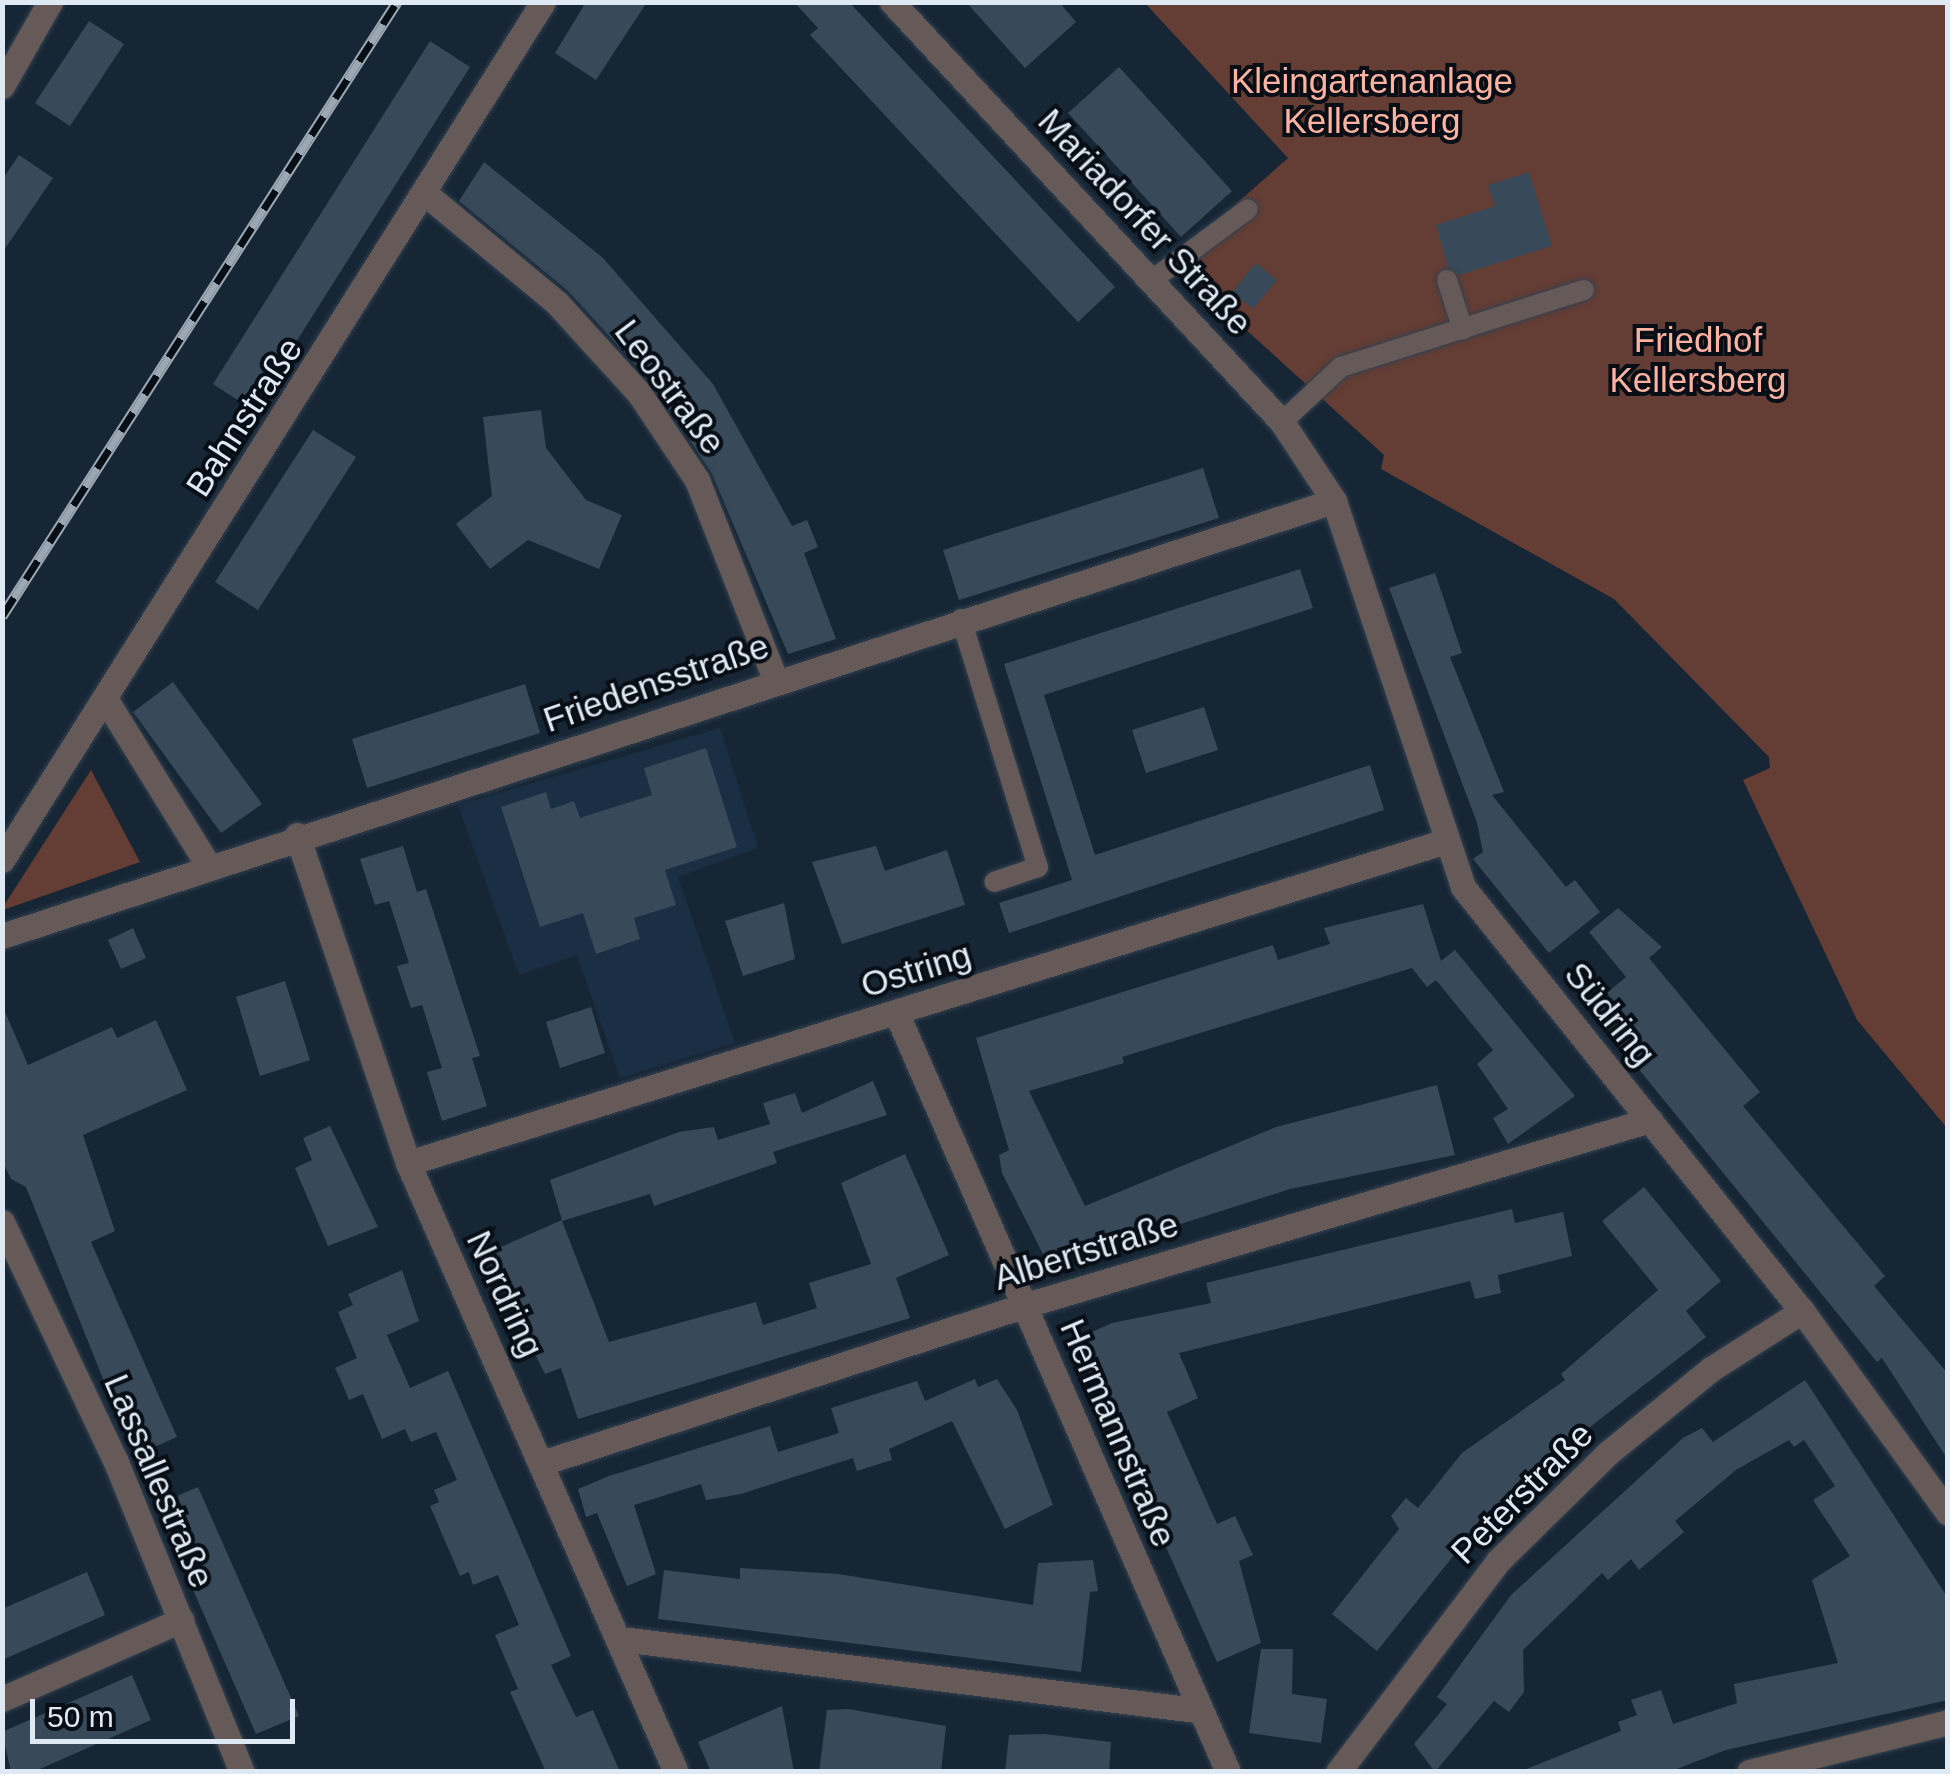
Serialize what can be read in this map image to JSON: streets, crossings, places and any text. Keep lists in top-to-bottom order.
{
  "streets": {
    "street": [
      "Mariadorfer Straße",
      "Leostraße",
      "Bahnstraße",
      "Friedensstraße",
      "Ostring",
      "Südring",
      "Albertstraße",
      "Nordring",
      "Hermannstraße",
      "Lassallestraße",
      "Peterstraße"
    ]
  },
  "crossings": [
    ["Mariadorfer Straße", "Friedensstraße"],
    ["Mariadorfer Straße", "Südring"],
    ["Leostraße", "Bahnstraße"],
    ["Leostraße", "Friedensstraße"],
    ["Friedensstraße", "Südring"],
    ["Friedensstraße", "Nordring"],
    ["Ostring", "Südring"],
    ["Ostring", "Nordring"],
    ["Ostring", "Hermannstraße"],
    ["Südring", "Albertstraße"],
    ["Südring", "Peterstraße"],
    ["Albertstraße", "Nordring"],
    ["Albertstraße", "Hermannstraße"]
  ],
  "parks": ["Kleingartenanlage Kellersberg", "Friedhof Kellersberg"],
  "scale_bar": "50 m"
}
